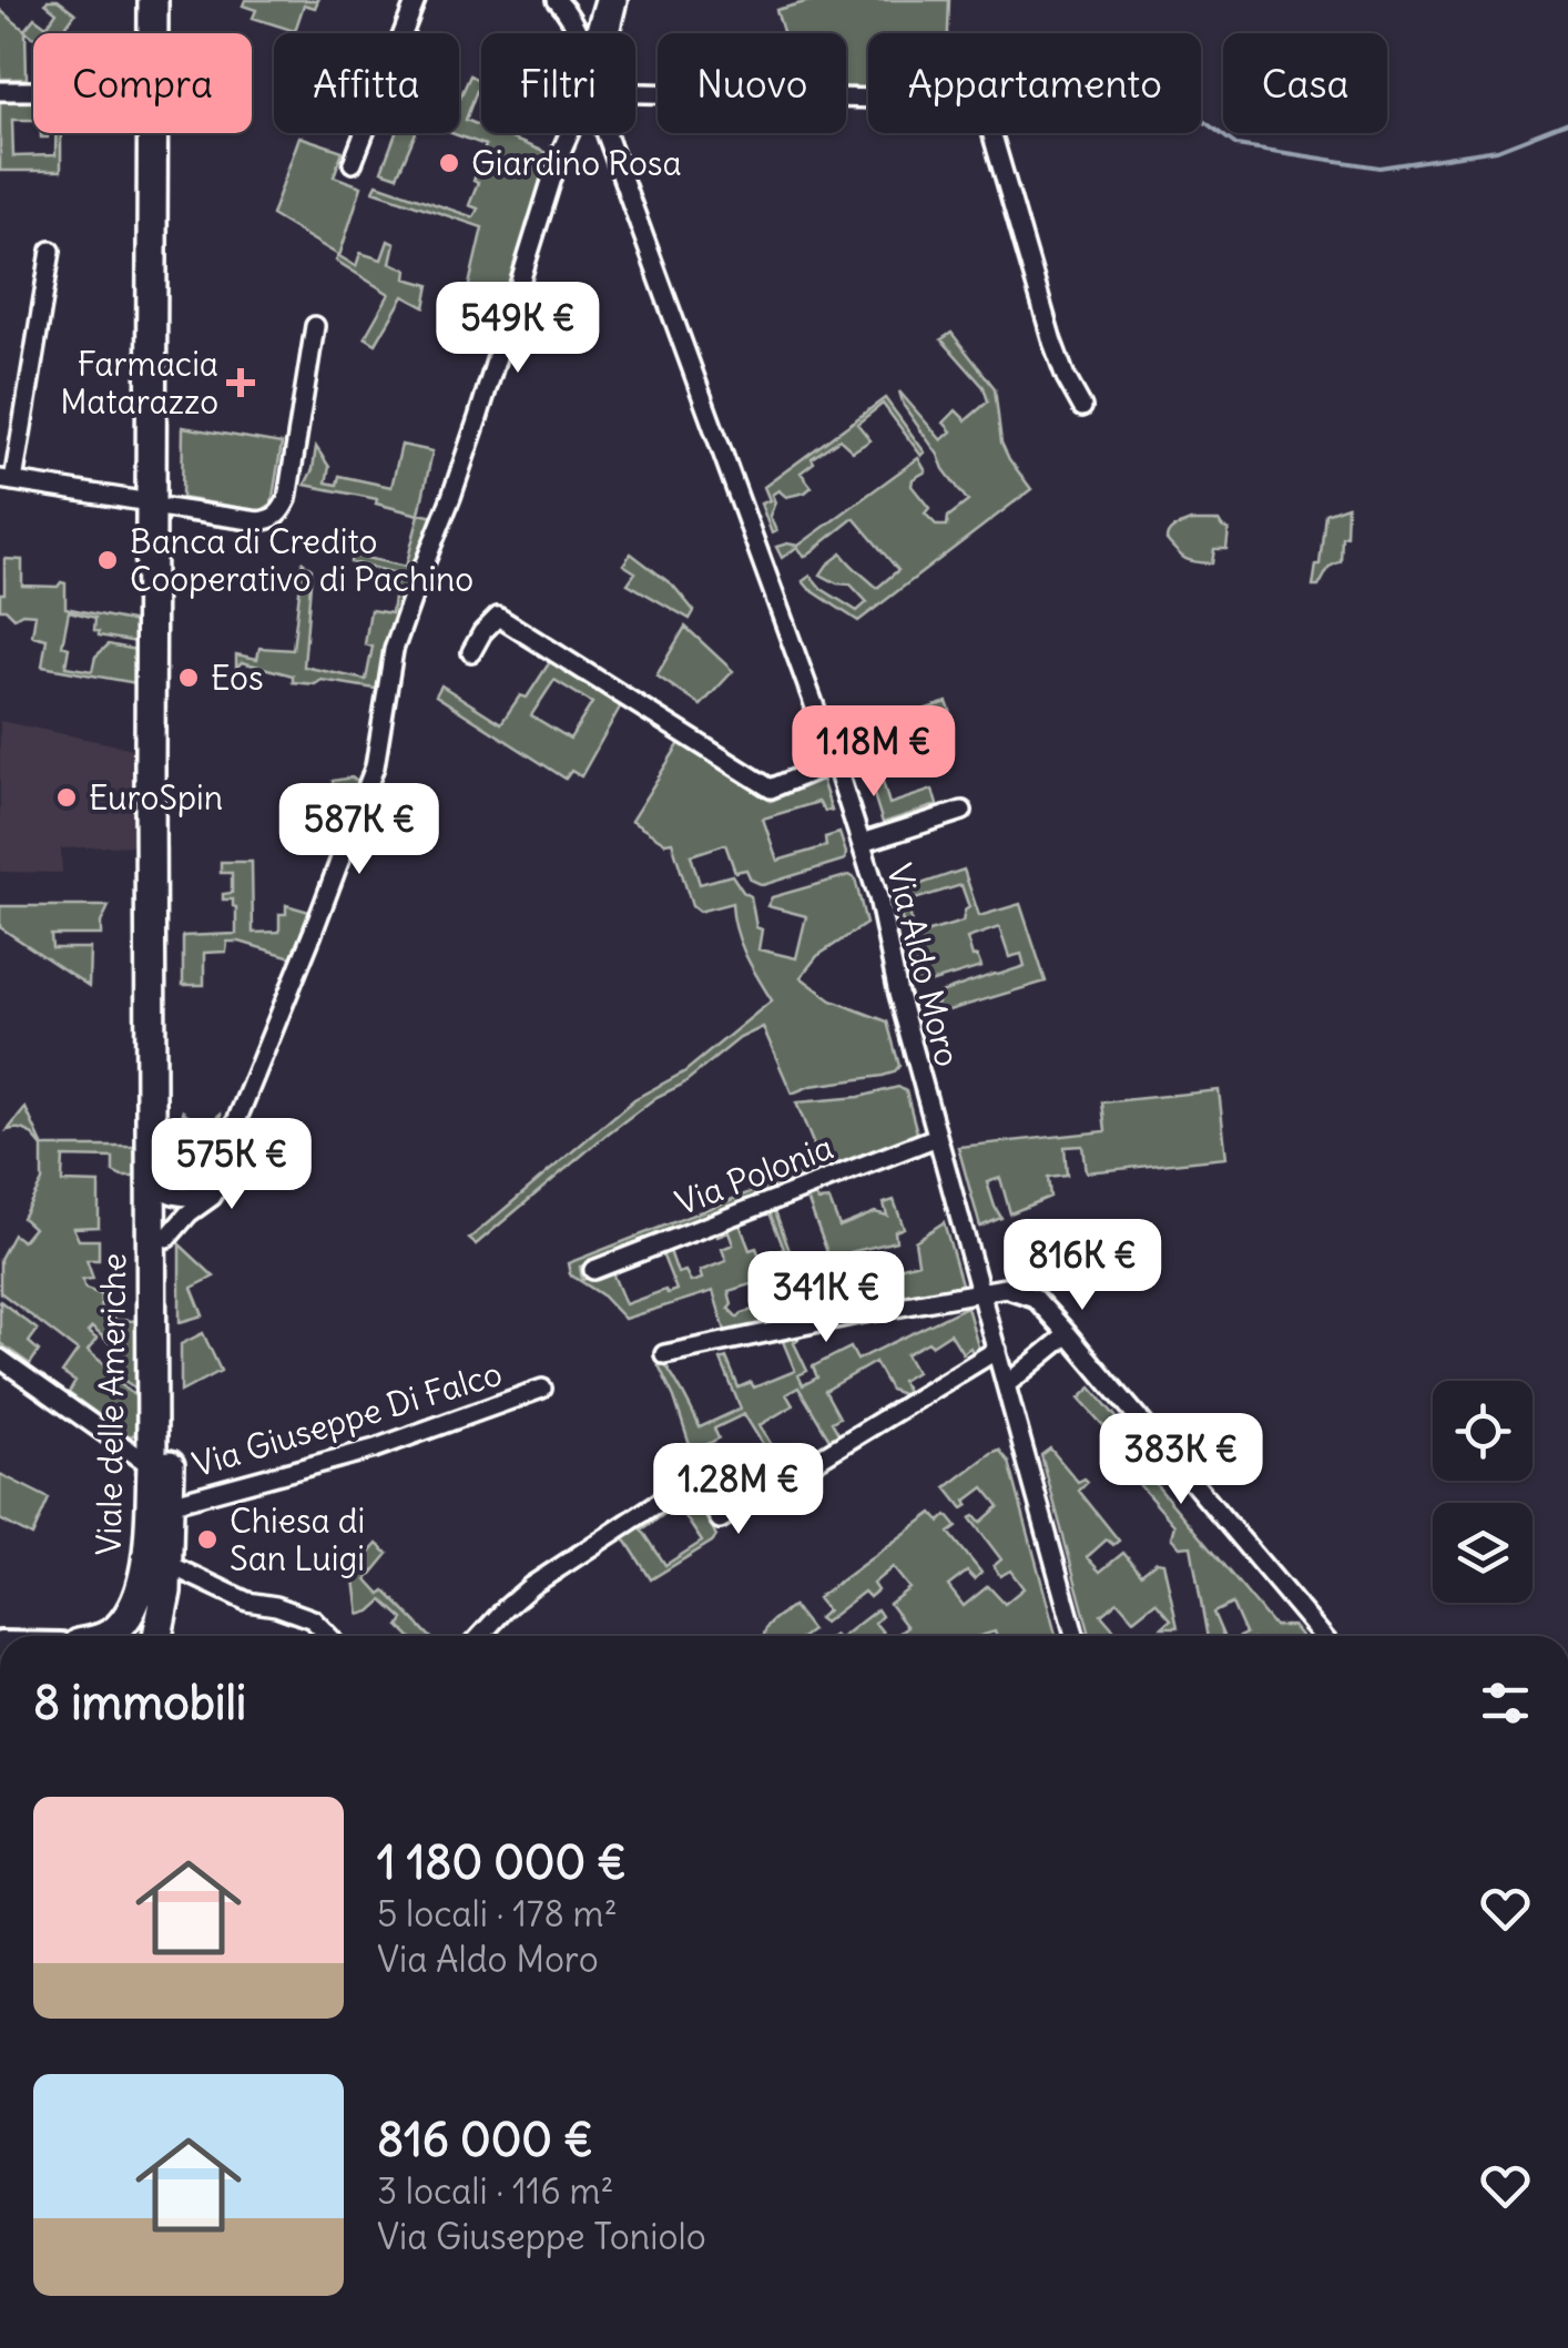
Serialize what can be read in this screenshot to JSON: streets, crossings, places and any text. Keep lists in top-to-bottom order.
{
  "streets": {
    "main road": ["Viale delle Americhe"],
    "street": ["Via Aldo Moro", "Via Polonia", "Via Giuseppe Di Falco"]
  },
  "crossings": [
    ["Via Aldo Moro", "Via Polonia"],
    ["Viale delle Americhe", "Via Giuseppe Di Falco"]
  ],
  "places": {
    "other": [
      "Giardino Rosa",
      "Banca di Credito Cooperativo di Pachino",
      "Eos",
      "EuroSpin",
      "Chiesa di San Luigi"
    ],
    "health": ["Farmacia Matarazzo"]
  },
  "page": {
    "chip": [
      "Compra",
      "Affitta",
      "Filtri",
      "Nuovo",
      "Appartamento",
      "Casa"
    ],
    "price": [
      "549K €",
      "1.18M €",
      "587K €",
      "575K €",
      "816K €",
      "341K €",
      "383K €",
      "1.28M €"
    ],
    "heading": "8 immobili",
    "list": [
      {
        "name": "1 180 000 €",
        "note": "5 locali · 178 m² · Via Aldo Moro"
      },
      {
        "name": "816 000 €",
        "note": "3 locali · 116 m² · Via Giuseppe Toniolo"
      }
    ]
  }
}
